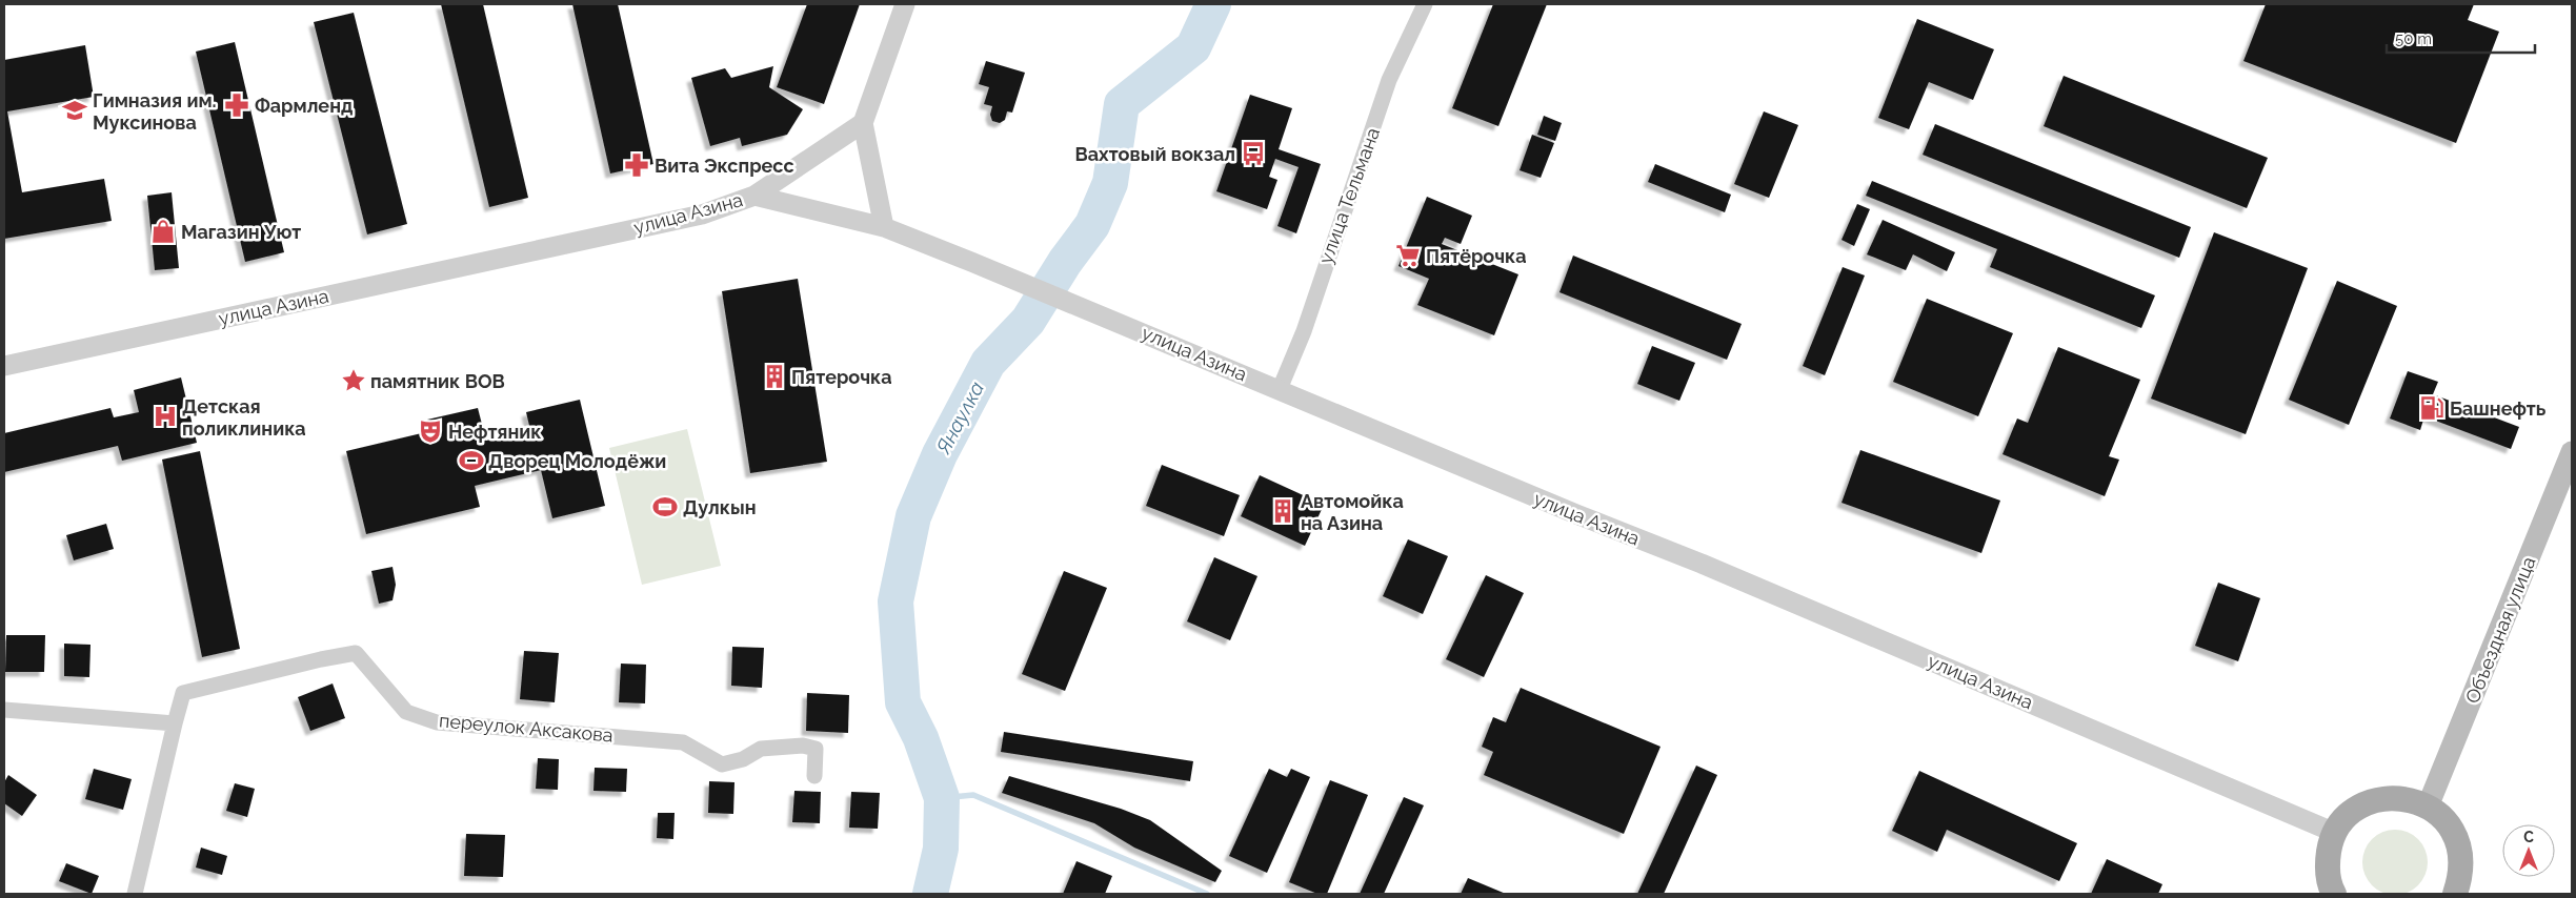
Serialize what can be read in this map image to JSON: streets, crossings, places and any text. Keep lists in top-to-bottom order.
{
  "streets": {
    "main road": ["Объездная улица"],
    "street": ["улица Тельмана", "улица Азина", "переулок Аксакова"]
  },
  "crossings": [
    ["улица Тельмана", "улица Азина"]
  ],
  "water": ["Янаулка"],
  "places": {
    "pharmacy": ["Фармленд", "Вита Экспресс"],
    "school or university": ["Гимназия им. Муксинова"],
    "bus stop": ["Вахтовый вокзал"],
    "shop": ["Магазин Уют"],
    "supermarket": ["Пятёрочка"],
    "building": ["Пятерочка", "Автомойка на Азина"],
    "place": ["памятник ВОВ"],
    "fuel station": ["Башнефть"],
    "hospital": ["Детская поликлиника"],
    "theatre": ["Нефтяник"],
    "sports": ["Дворец Молодёжи", "Дулкын"]
  },
  "scale_bar": "50 m",
  "north": "top"
}
